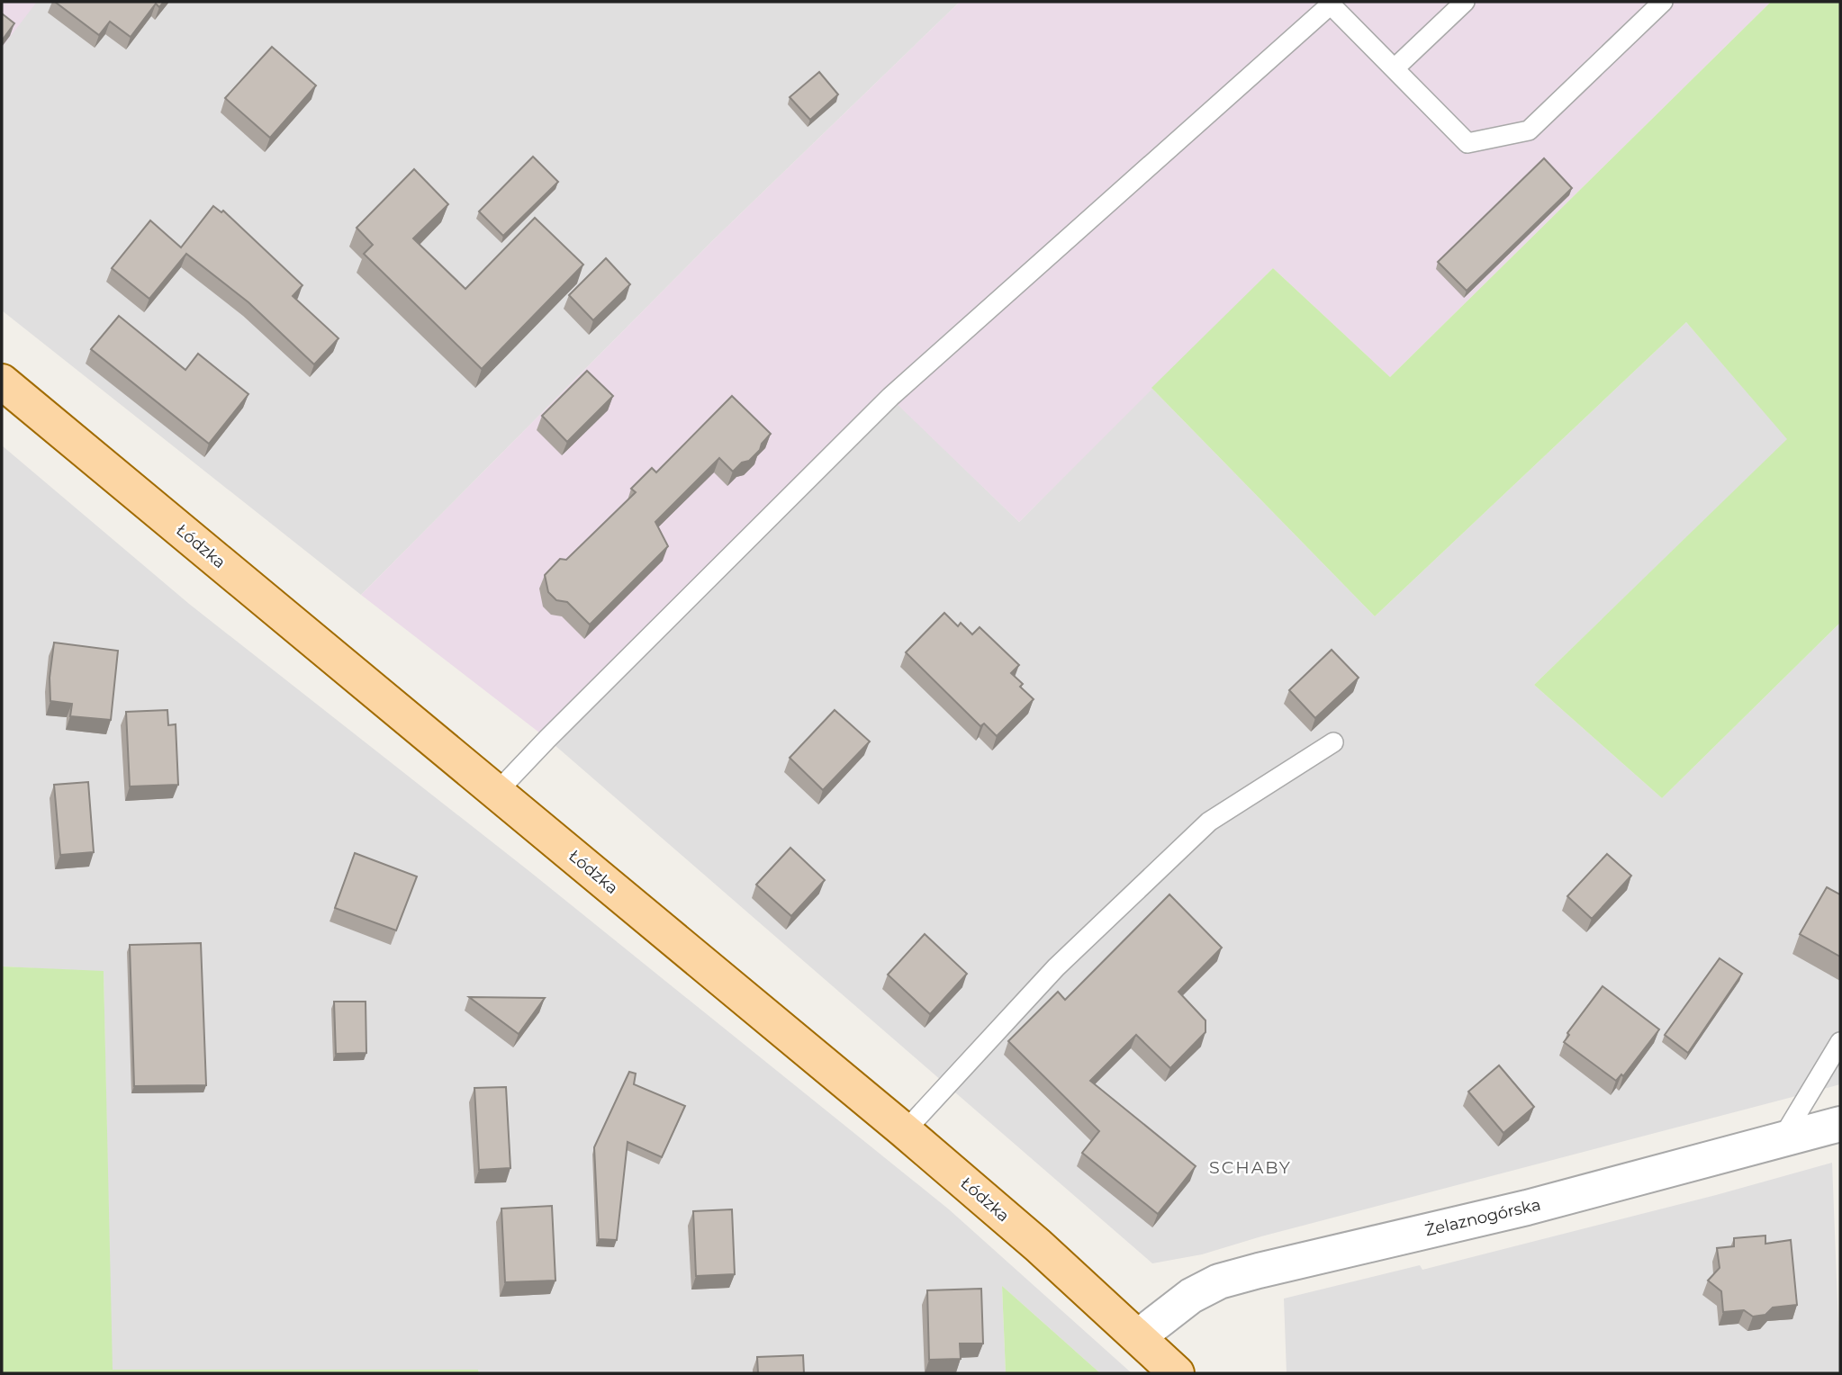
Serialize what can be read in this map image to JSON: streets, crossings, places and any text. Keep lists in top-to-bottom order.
{
  "streets": {
    "main road": ["Łódzka"],
    "street": ["Żelaznogórska"]
  },
  "crossings": [
    ["Łódzka", "Żelaznogórska"]
  ],
  "districts": ["SCHABY"]
}
